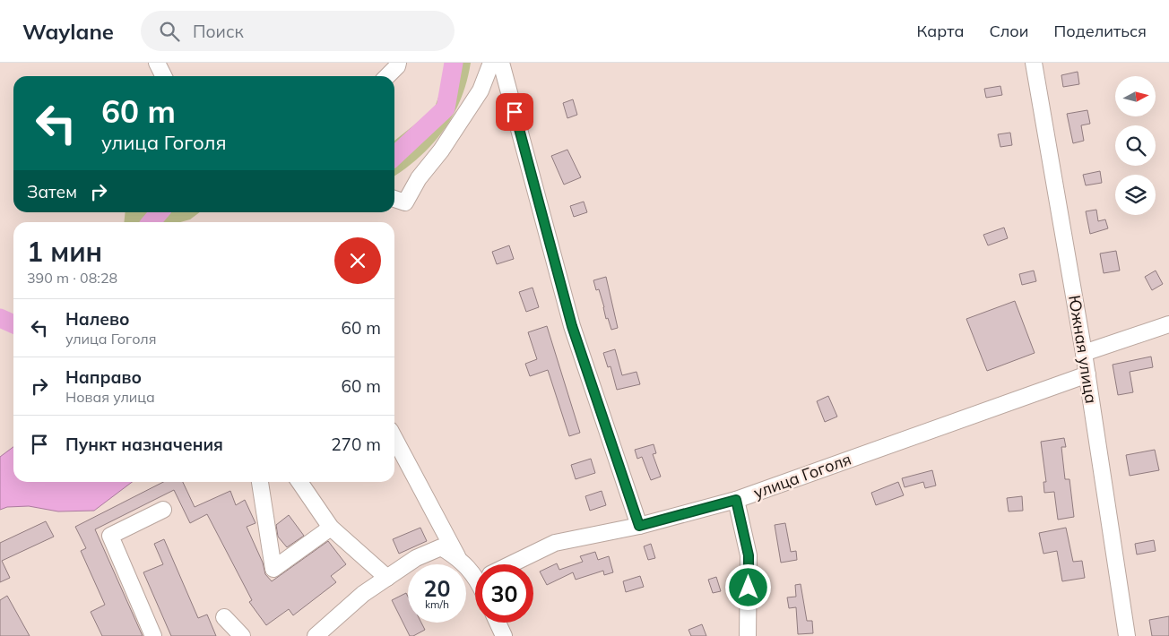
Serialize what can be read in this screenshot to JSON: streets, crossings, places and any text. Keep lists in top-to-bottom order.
{
  "streets": {
    "street": ["Южная улица", "улица Гоголя"]
  },
  "crossings": [
    ["Южная улица", "улица Гоголя"]
  ],
  "north": "right",
  "page": {
    "header": "Waylane",
    "search": "Поиск",
    "nav": ["Карта", "Слои", "Поделиться"],
    "turn": ["60 m", "улица Гоголя"],
    "then": "Затем",
    "heading": ["1 мин", "390 m · 08:28"],
    "list": [
      {
        "name": "Налево",
        "note": "улица Гоголя",
        "value": "60 m"
      },
      {
        "name": "Направо",
        "note": "Новая улица",
        "value": "60 m"
      },
      {
        "name": "Пункт назначения",
        "value": "270 m"
      }
    ],
    "speed": "20 km/h",
    "limit": "30"
  }
}
